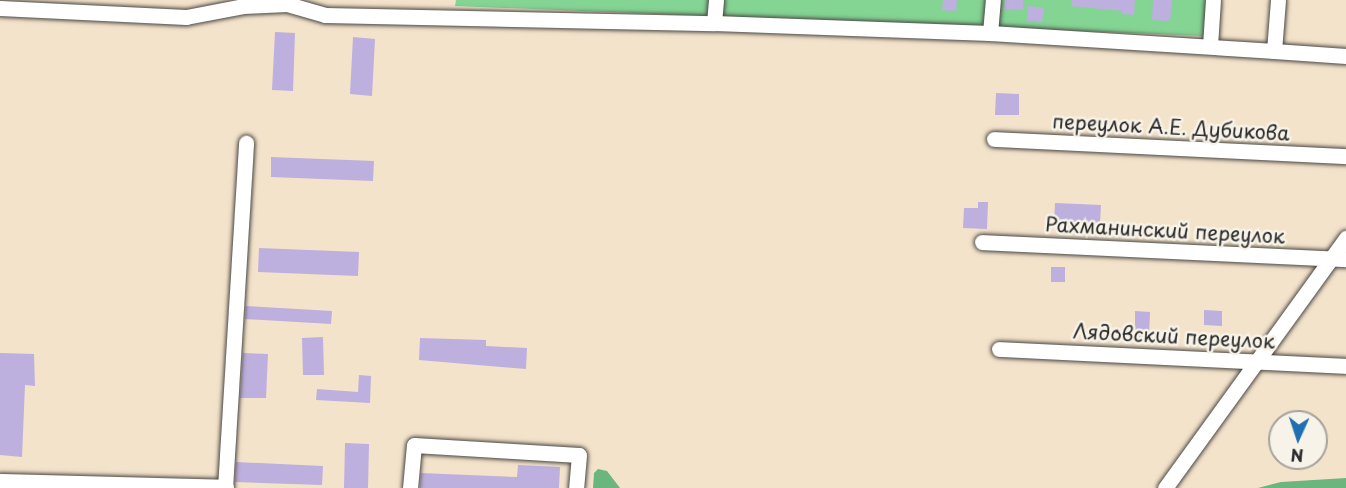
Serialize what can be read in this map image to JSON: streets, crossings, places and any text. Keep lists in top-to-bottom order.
{
  "streets": {
    "street": ["переулок А.Е. Дубикова", "Рахманинский переулок", "Лядовский переулок"]
  },
  "north": "bottom"
}
